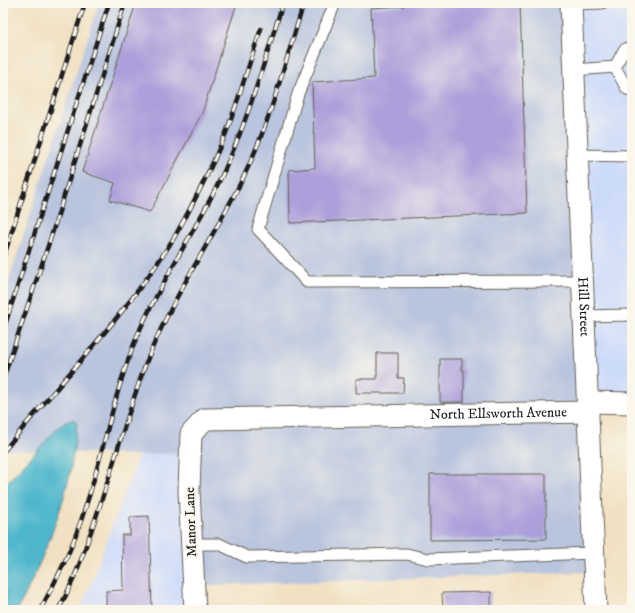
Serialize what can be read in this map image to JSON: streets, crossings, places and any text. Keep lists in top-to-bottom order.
{
  "streets": {
    "street": ["Hill Street", "North Ellsworth Avenue", "Manor Lane"]
  },
  "crossings": [
    ["Hill Street", "North Ellsworth Avenue"],
    ["North Ellsworth Avenue", "Manor Lane"]
  ]
}
